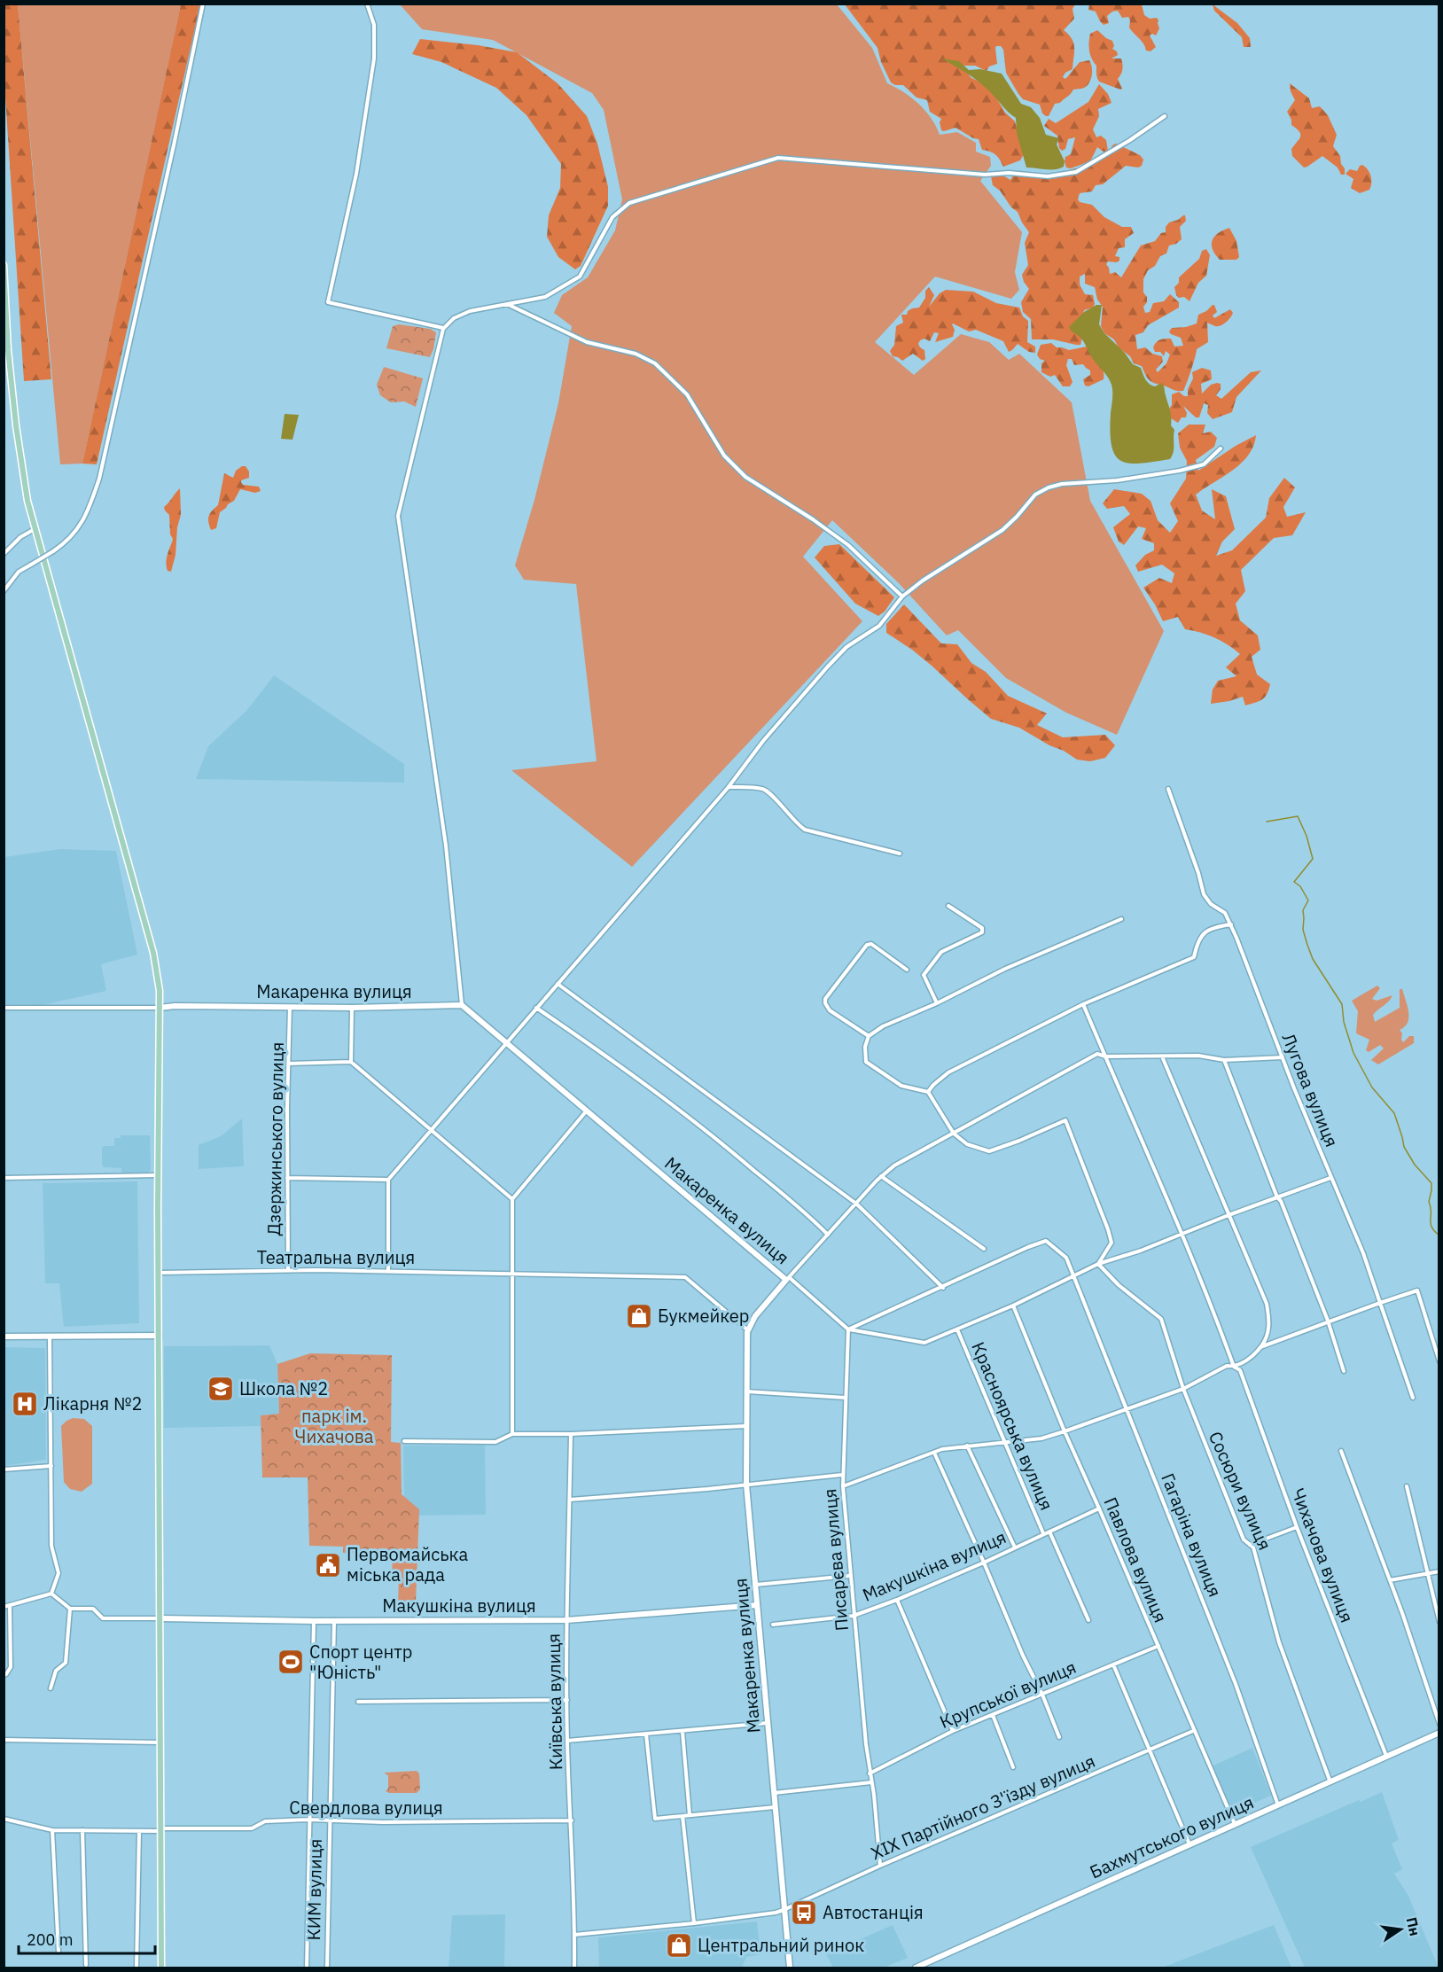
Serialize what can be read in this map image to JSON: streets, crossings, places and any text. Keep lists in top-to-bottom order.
{
  "streets": {
    "street": [
      "Макаренка вулиця",
      "Лугова вулиця",
      "Дзержинського вулиця",
      "Театральна вулиця",
      "Красноярська вулиця",
      "Сосюри вулиця",
      "Гагаріна вулиця",
      "Чихачова вулиця",
      "Писарєва вулиця",
      "Павлова вулиця",
      "Макушкіна вулиця",
      "Крупської вулиця",
      "Київська вулиця",
      "XIX Партійного З'їзду вулиця",
      "Свердлова вулиця",
      "Бахмутського вулиця",
      "КИМ вулиця"
    ]
  },
  "crossings": [
    ["Макаренка вулиця", "Дзержинського вулиця"],
    ["Макаренка вулиця", "Театральна вулиця"],
    ["Макаренка вулиця", "Макушкіна вулиця"],
    ["Макаренка вулиця", "XIX Партійного З'їзду вулиця"],
    ["Дзержинського вулиця", "Театральна вулиця"],
    ["Красноярська вулиця", "Макушкіна вулиця"],
    ["Сосюри вулиця", "Бахмутського вулиця"],
    ["Гагаріна вулиця", "Бахмутського вулиця"],
    ["Чихачова вулиця", "Бахмутського вулиця"],
    ["Писарєва вулиця", "Макушкіна вулиця"],
    ["Писарєва вулиця", "Крупської вулиця"],
    ["Писарєва вулиця", "XIX Партійного З'їзду вулиця"],
    ["Павлова вулиця", "Макушкіна вулиця"],
    ["Павлова вулиця", "Крупської вулиця"],
    ["Павлова вулиця", "XIX Партійного З'їзду вулиця"],
    ["Павлова вулиця", "Бахмутського вулиця"],
    ["Макушкіна вулиця", "Київська вулиця"],
    ["Макушкіна вулиця", "КИМ вулиця"],
    ["Київська вулиця", "XIX Партійного З'їзду вулиця"],
    ["Київська вулиця", "Свердлова вулиця"],
    ["Свердлова вулиця", "КИМ вулиця"]
  ],
  "parks": ["парк ім. Чихачова"],
  "places": {
    "shop": ["Букмейкер", "Центральний ринок"],
    "school or university": ["Школа №2"],
    "hospital": ["Лікарня №2"],
    "public building": ["Первомайська міська рада"],
    "sports": ["Спорт центр \"Юність\""],
    "bus stop": ["Автостанція"]
  },
  "scale_bar": "200 m",
  "north": "right"
}
